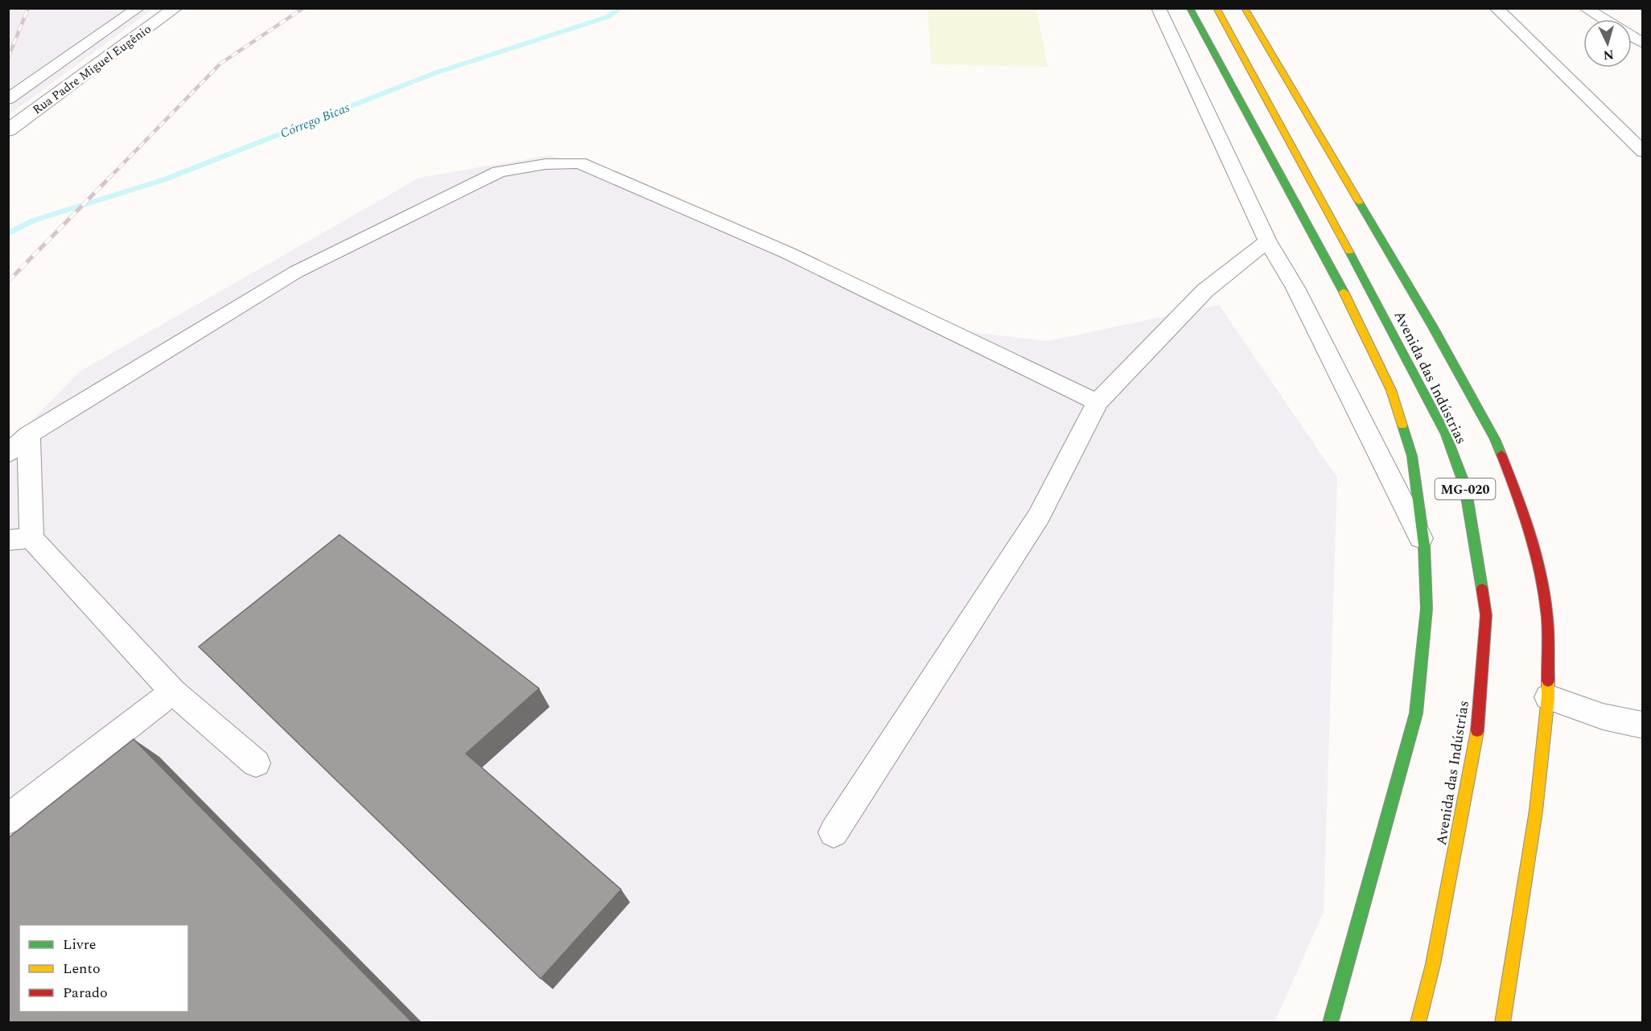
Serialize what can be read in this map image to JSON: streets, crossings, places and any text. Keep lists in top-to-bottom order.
{
  "streets": {
    "main road": ["Avenida das Indústrias", "MG-020"],
    "street": ["Rua Padre Miguel Eugênio"]
  },
  "water": ["Córrego Bicas"],
  "legend": ["Livre", "Lento", "Parado"],
  "north": "bottom"
}
